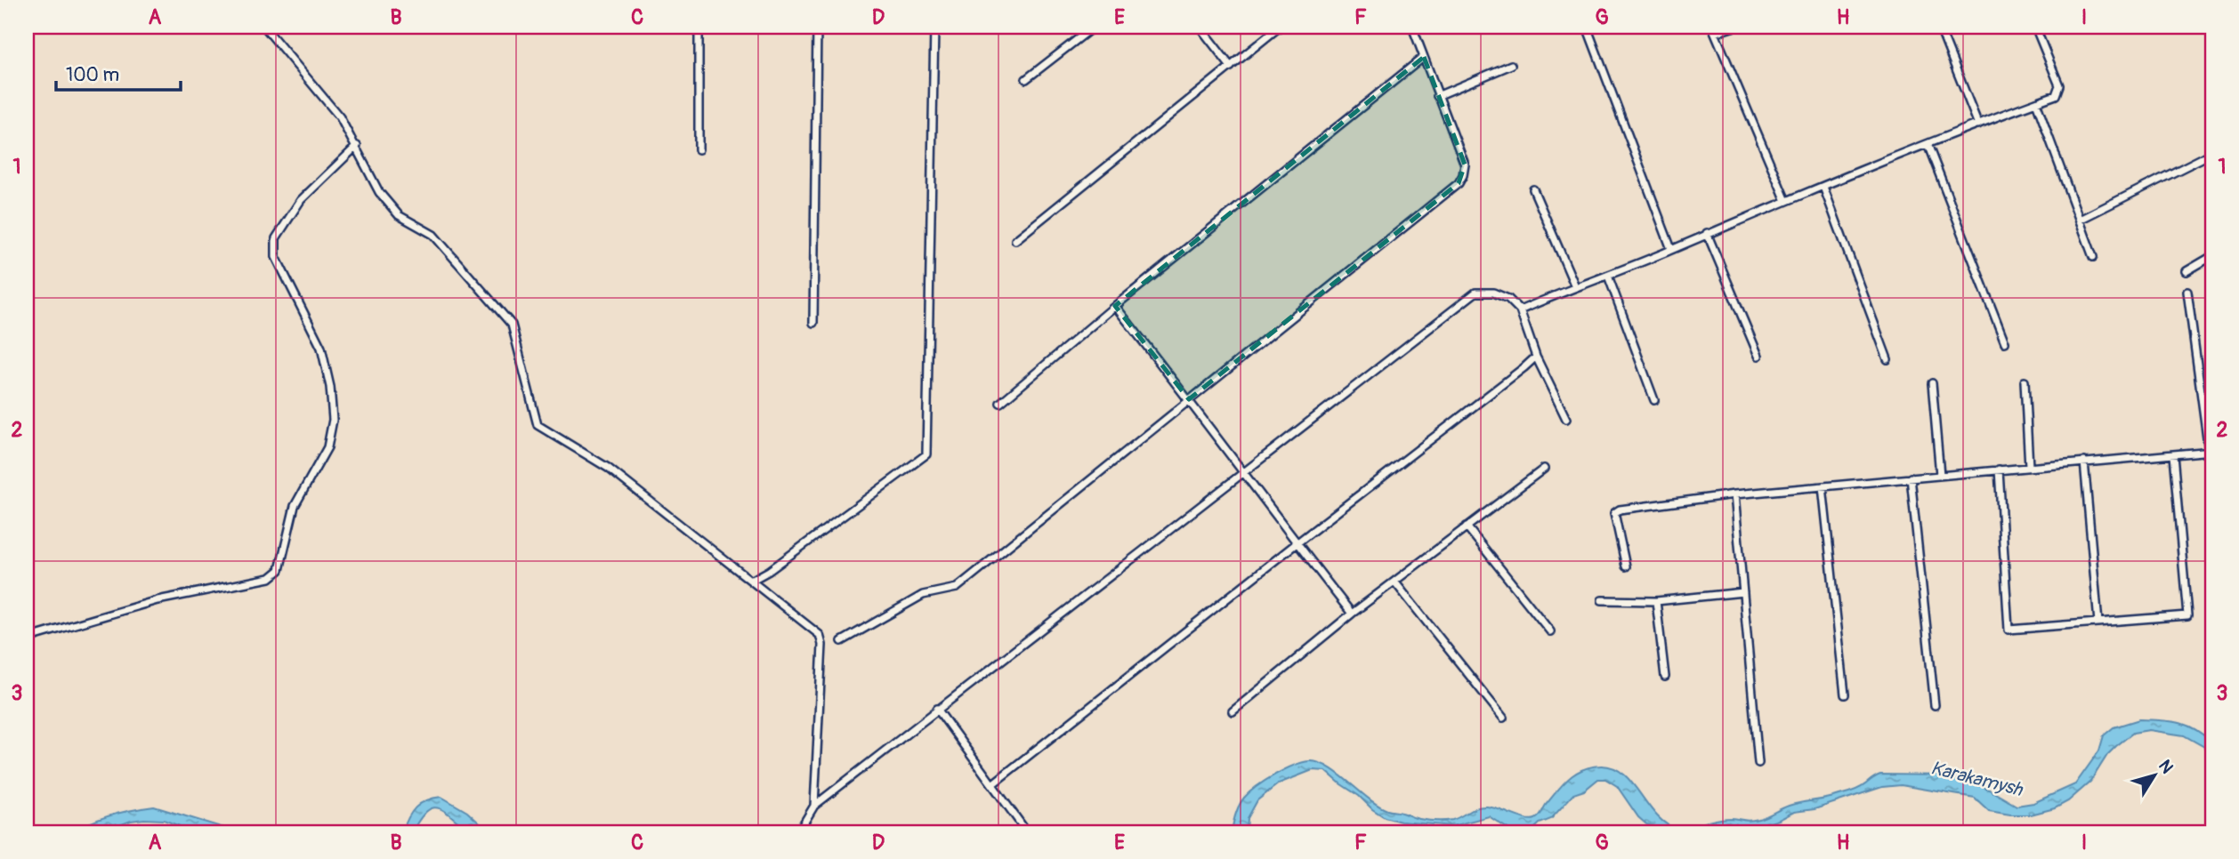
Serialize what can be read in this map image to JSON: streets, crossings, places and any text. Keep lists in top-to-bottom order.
{
  "water": ["Karakamysh"],
  "scale_bar": "100 m",
  "north": "top right",
  "grid": {
    "columns": [
      "A",
      "B",
      "C",
      "D",
      "E",
      "F",
      "G",
      "H",
      "I"
    ],
    "rows": ["1", "2", "3"]
  }
}
